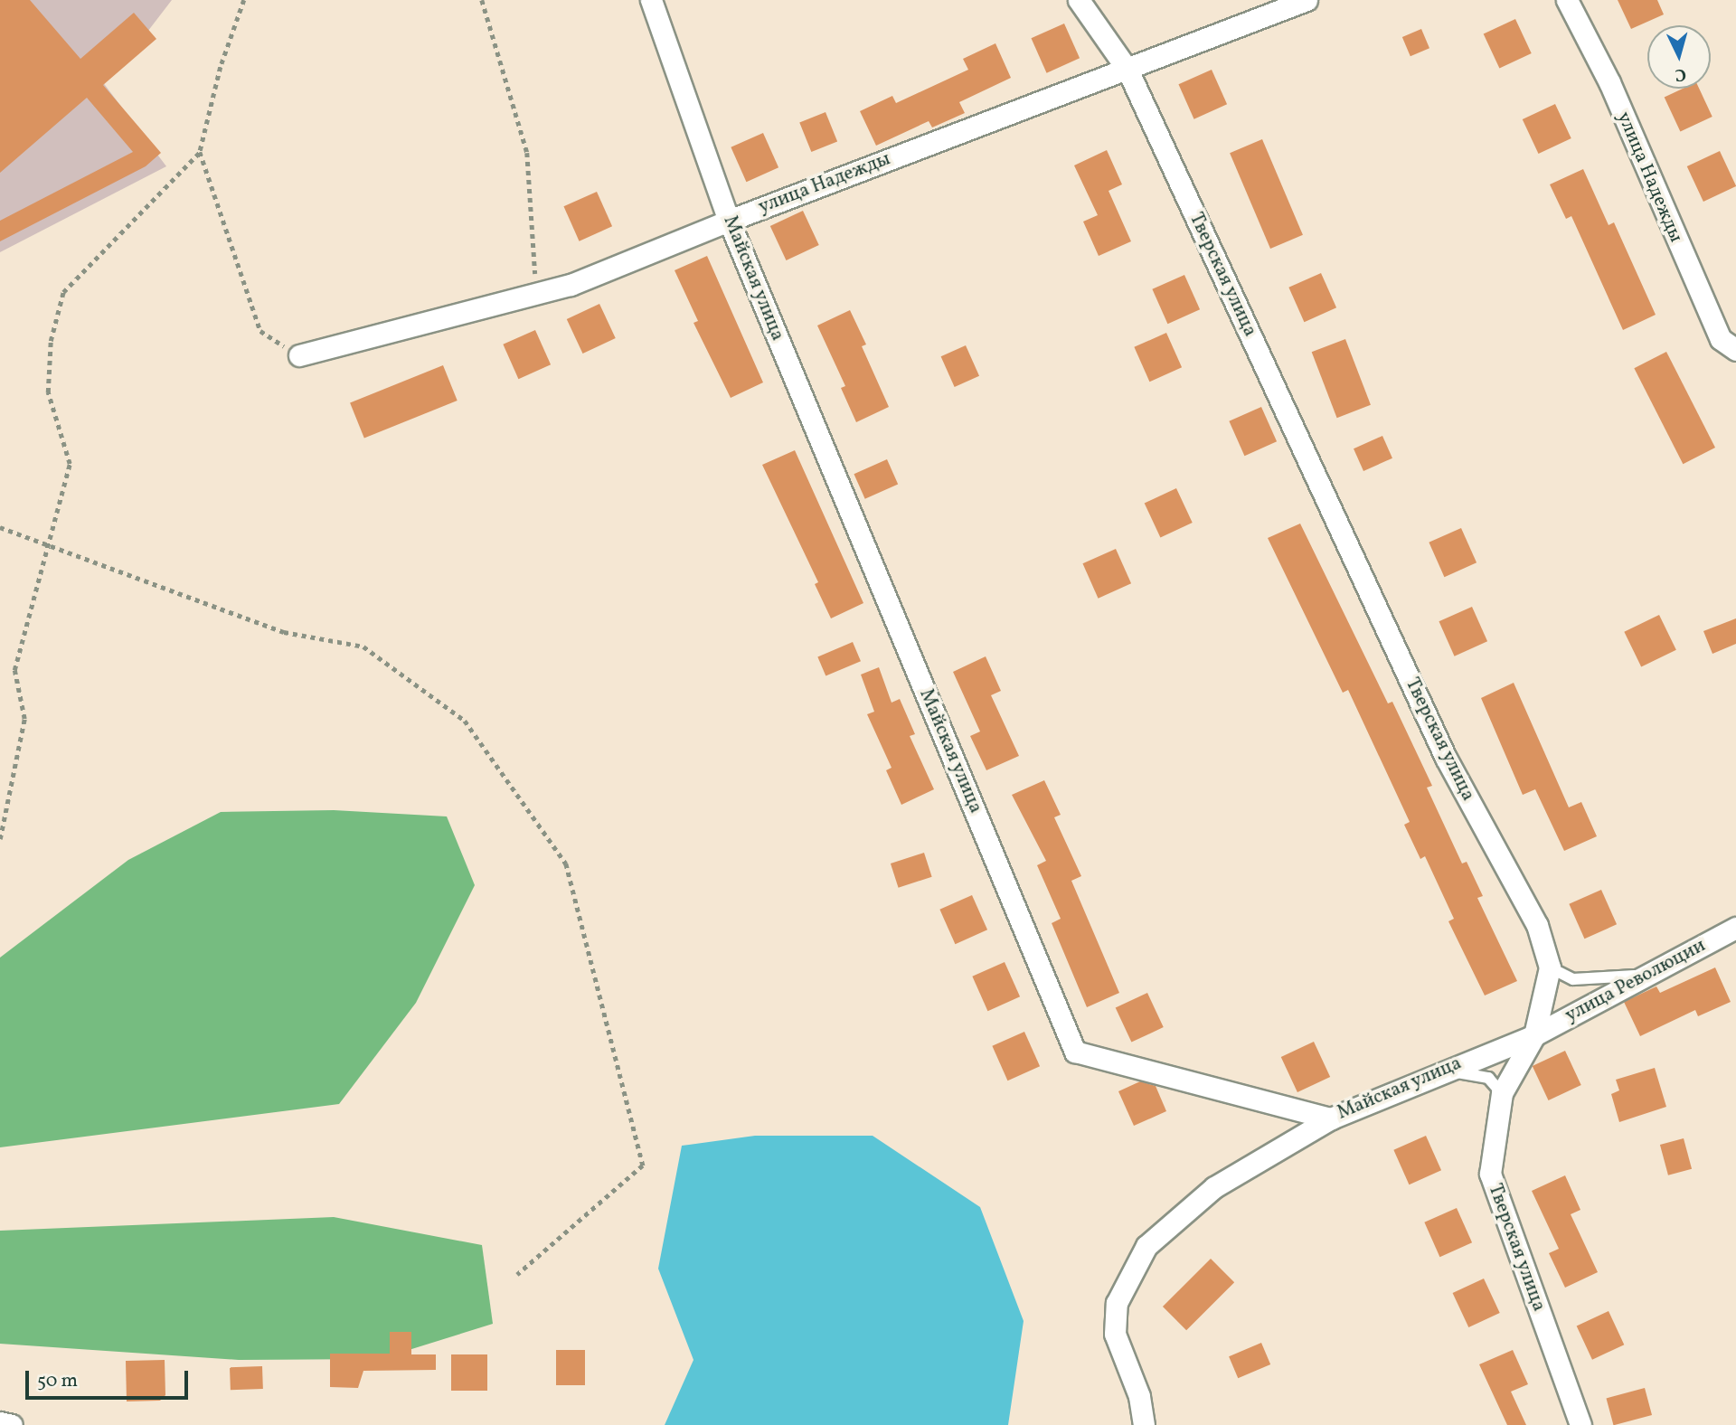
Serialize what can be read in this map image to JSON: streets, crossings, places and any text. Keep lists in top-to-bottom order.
{
  "streets": {
    "street": [
      "улица Надежды",
      "Тверская улица",
      "Майская улица",
      "улица Революции"
    ]
  },
  "crossings": [
    ["улица Надежды", "Тверская улица"],
    ["улица Надежды", "Майская улица"],
    ["Тверская улица", "Майская улица"],
    ["Тверская улица", "улица Революции"],
    ["Майская улица", "улица Революции"]
  ],
  "scale_bar": "50 m",
  "north": "bottom"
}
